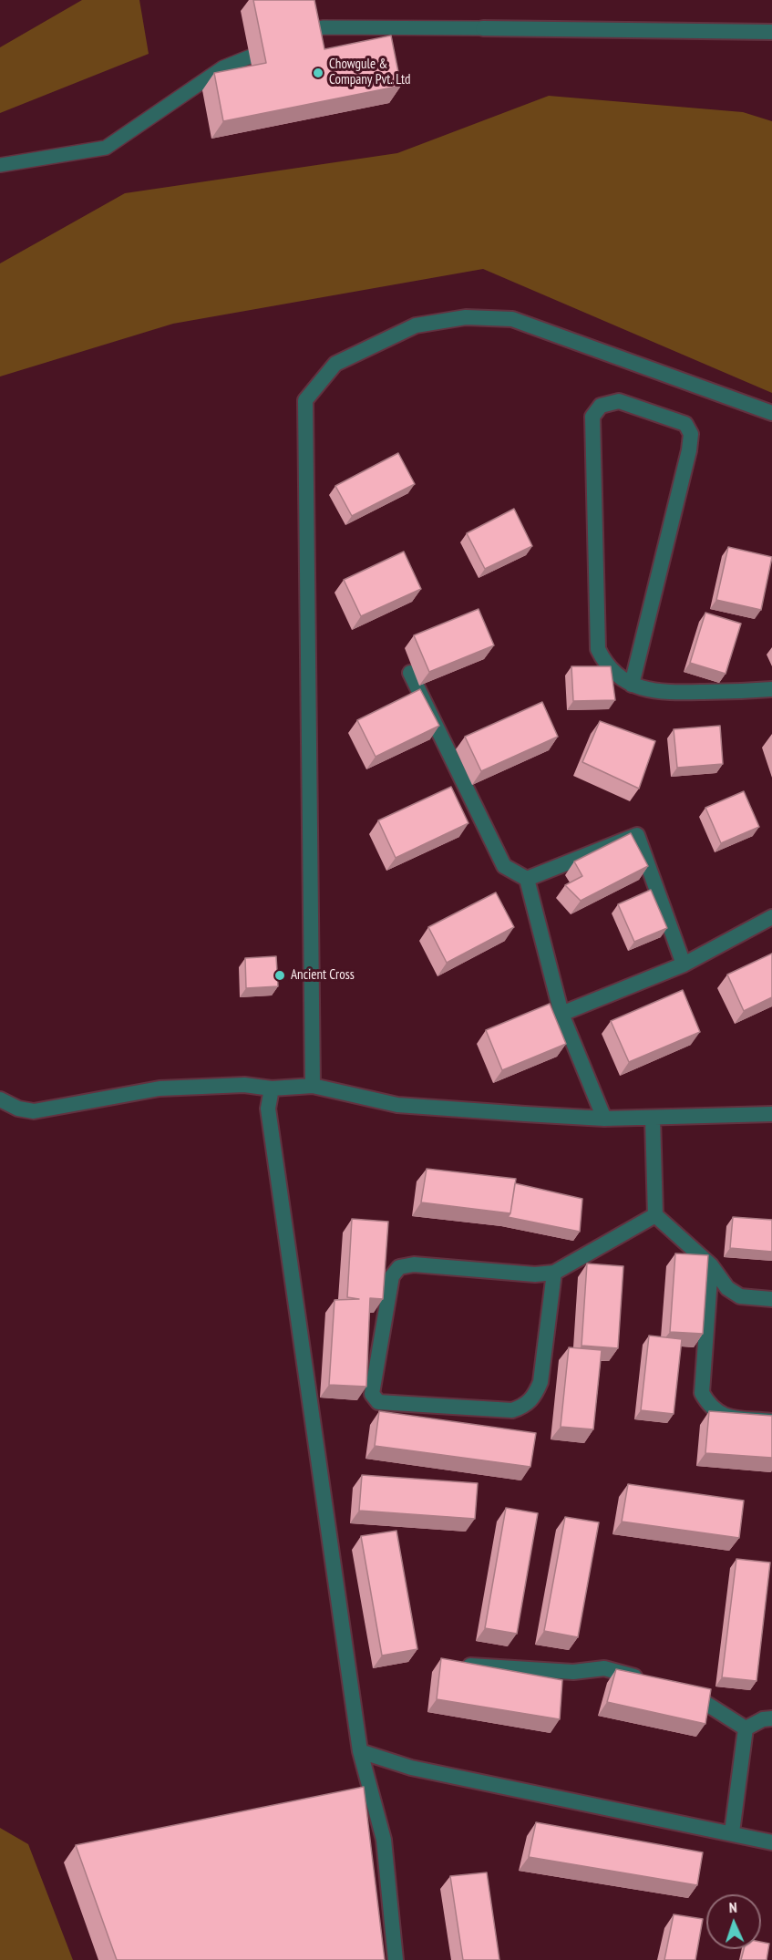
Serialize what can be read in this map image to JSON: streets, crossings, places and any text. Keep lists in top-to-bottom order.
{
  "places": ["Chowgule & Company Pvt. Ltd", "Ancient Cross"],
  "north": "top"
}
